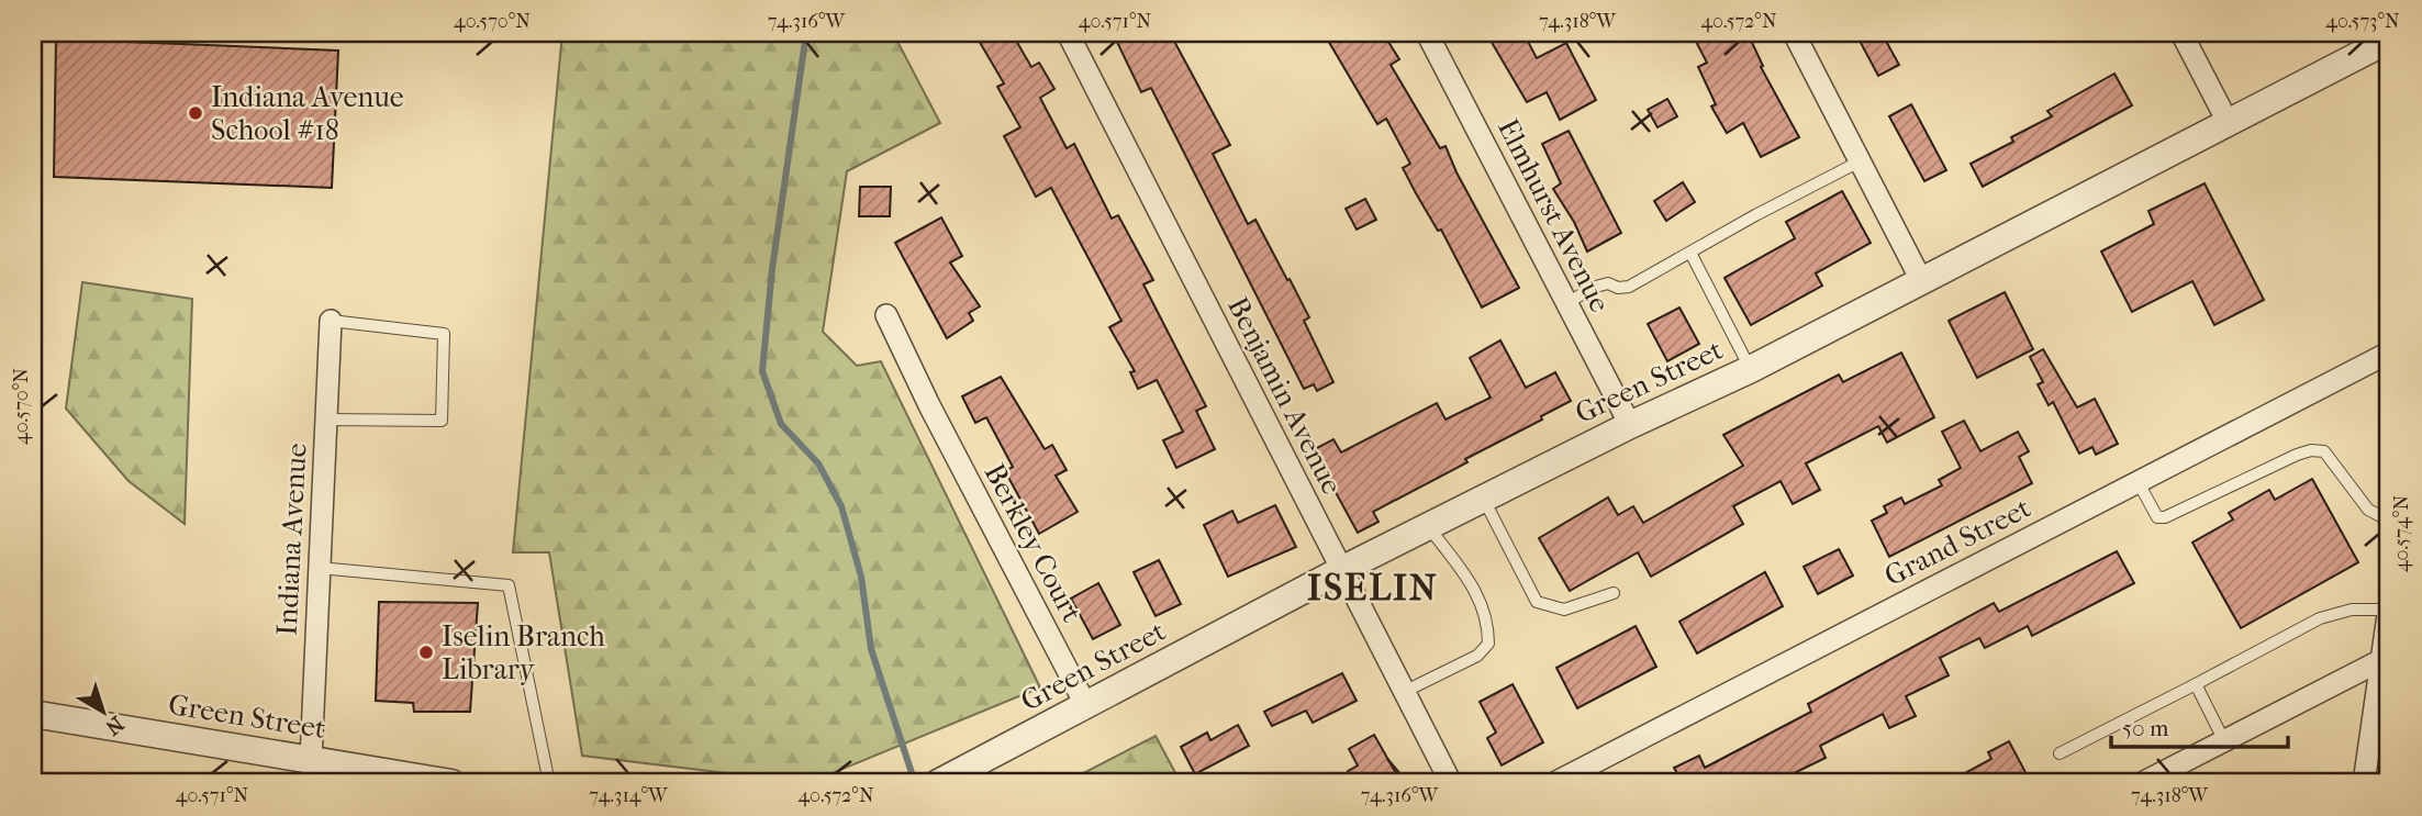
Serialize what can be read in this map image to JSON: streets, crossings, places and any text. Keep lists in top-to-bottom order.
{
  "streets": {
    "street": [
      "Elmhurst Avenue",
      "Green Street",
      "Benjamin Avenue",
      "Indiana Avenue",
      "Grand Street",
      "Berkley Court"
    ]
  },
  "crossings": [
    ["Elmhurst Avenue", "Green Street"],
    ["Green Street", "Benjamin Avenue"],
    ["Green Street", "Indiana Avenue"],
    ["Green Street", "Berkley Court"]
  ],
  "districts": ["ISELIN"],
  "places": ["Indiana Avenue School #18", "Iselin Branch Library"],
  "scale_bar": "50 m",
  "north": "bottom right",
  "coordinates": [
    "40.570°N",
    "74.316°W",
    "40.571°N",
    "74.318°W",
    "40.572°N",
    "40.573°N",
    "40.574°N",
    "74.314°W"
  ]
}
